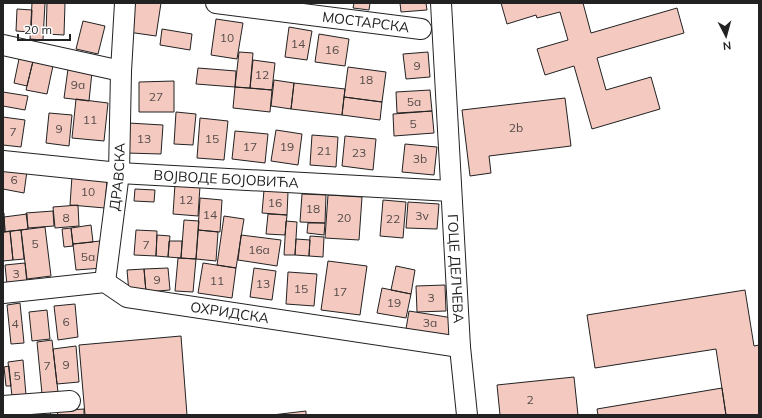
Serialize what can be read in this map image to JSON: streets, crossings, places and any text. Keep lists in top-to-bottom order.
{
  "streets": {
    "street": [
      "МОСТАРСКА",
      "ДРАВСКА",
      "ВОЈВОДЕ БОЈОВИЋА",
      "ГОЦЕ ДЕЛЧЕВА",
      "ОХРИДСКА"
    ]
  },
  "crossings": [
    ["ДРАВСКА", "ВОЈВОДЕ БОЈОВИЋА"],
    ["ДРАВСКА", "ОХРИДСКА"],
    ["ВОЈВОДЕ БОЈОВИЋА", "ГОЦЕ ДЕЛЧЕВА"],
    ["ГОЦЕ ДЕЛЧЕВА", "ОХРИДСКА"]
  ],
  "house_numbers": [
    "10",
    "14",
    "16",
    "9",
    "12",
    "18",
    "9a",
    "27",
    "5a",
    "11",
    "5",
    "2b",
    "9",
    "7",
    "13",
    "15",
    "17",
    "19",
    "21",
    "23",
    "3b",
    "6",
    "10",
    "12",
    "16",
    "18",
    "14",
    "3v",
    "8",
    "20",
    "22",
    "5",
    "7",
    "16a",
    "5a",
    "3",
    "9",
    "11",
    "13",
    "15",
    "17",
    "3",
    "19",
    "6",
    "3a",
    "4",
    "9",
    "7",
    "5",
    "2"
  ],
  "scale_bar": "20 m",
  "north": "bottom"
}
